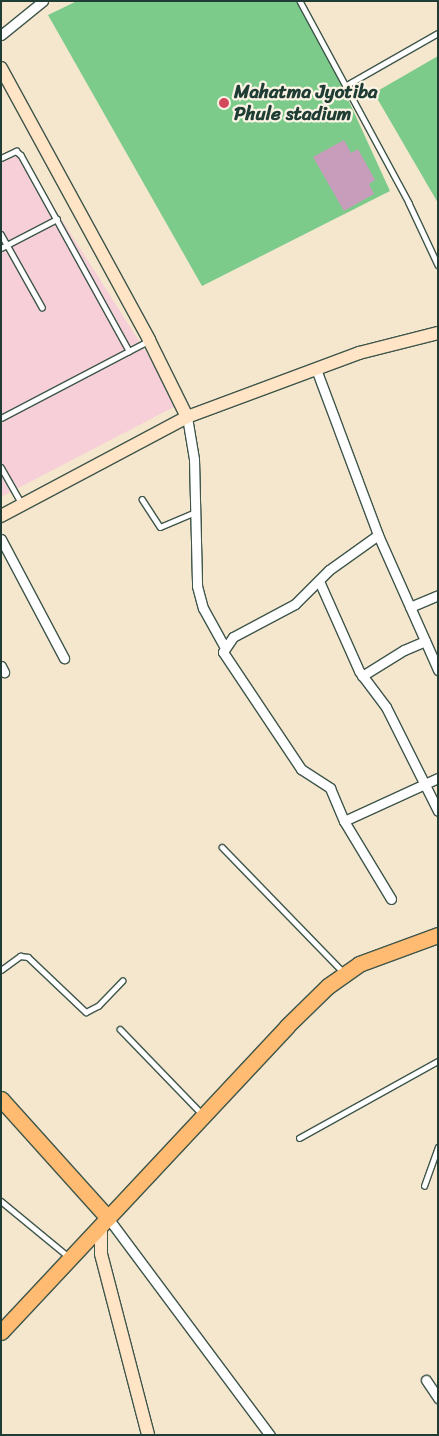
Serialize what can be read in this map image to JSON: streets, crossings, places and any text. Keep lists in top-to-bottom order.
{
  "places": ["Mahatma Jyotiba Phule stadium"]
}
